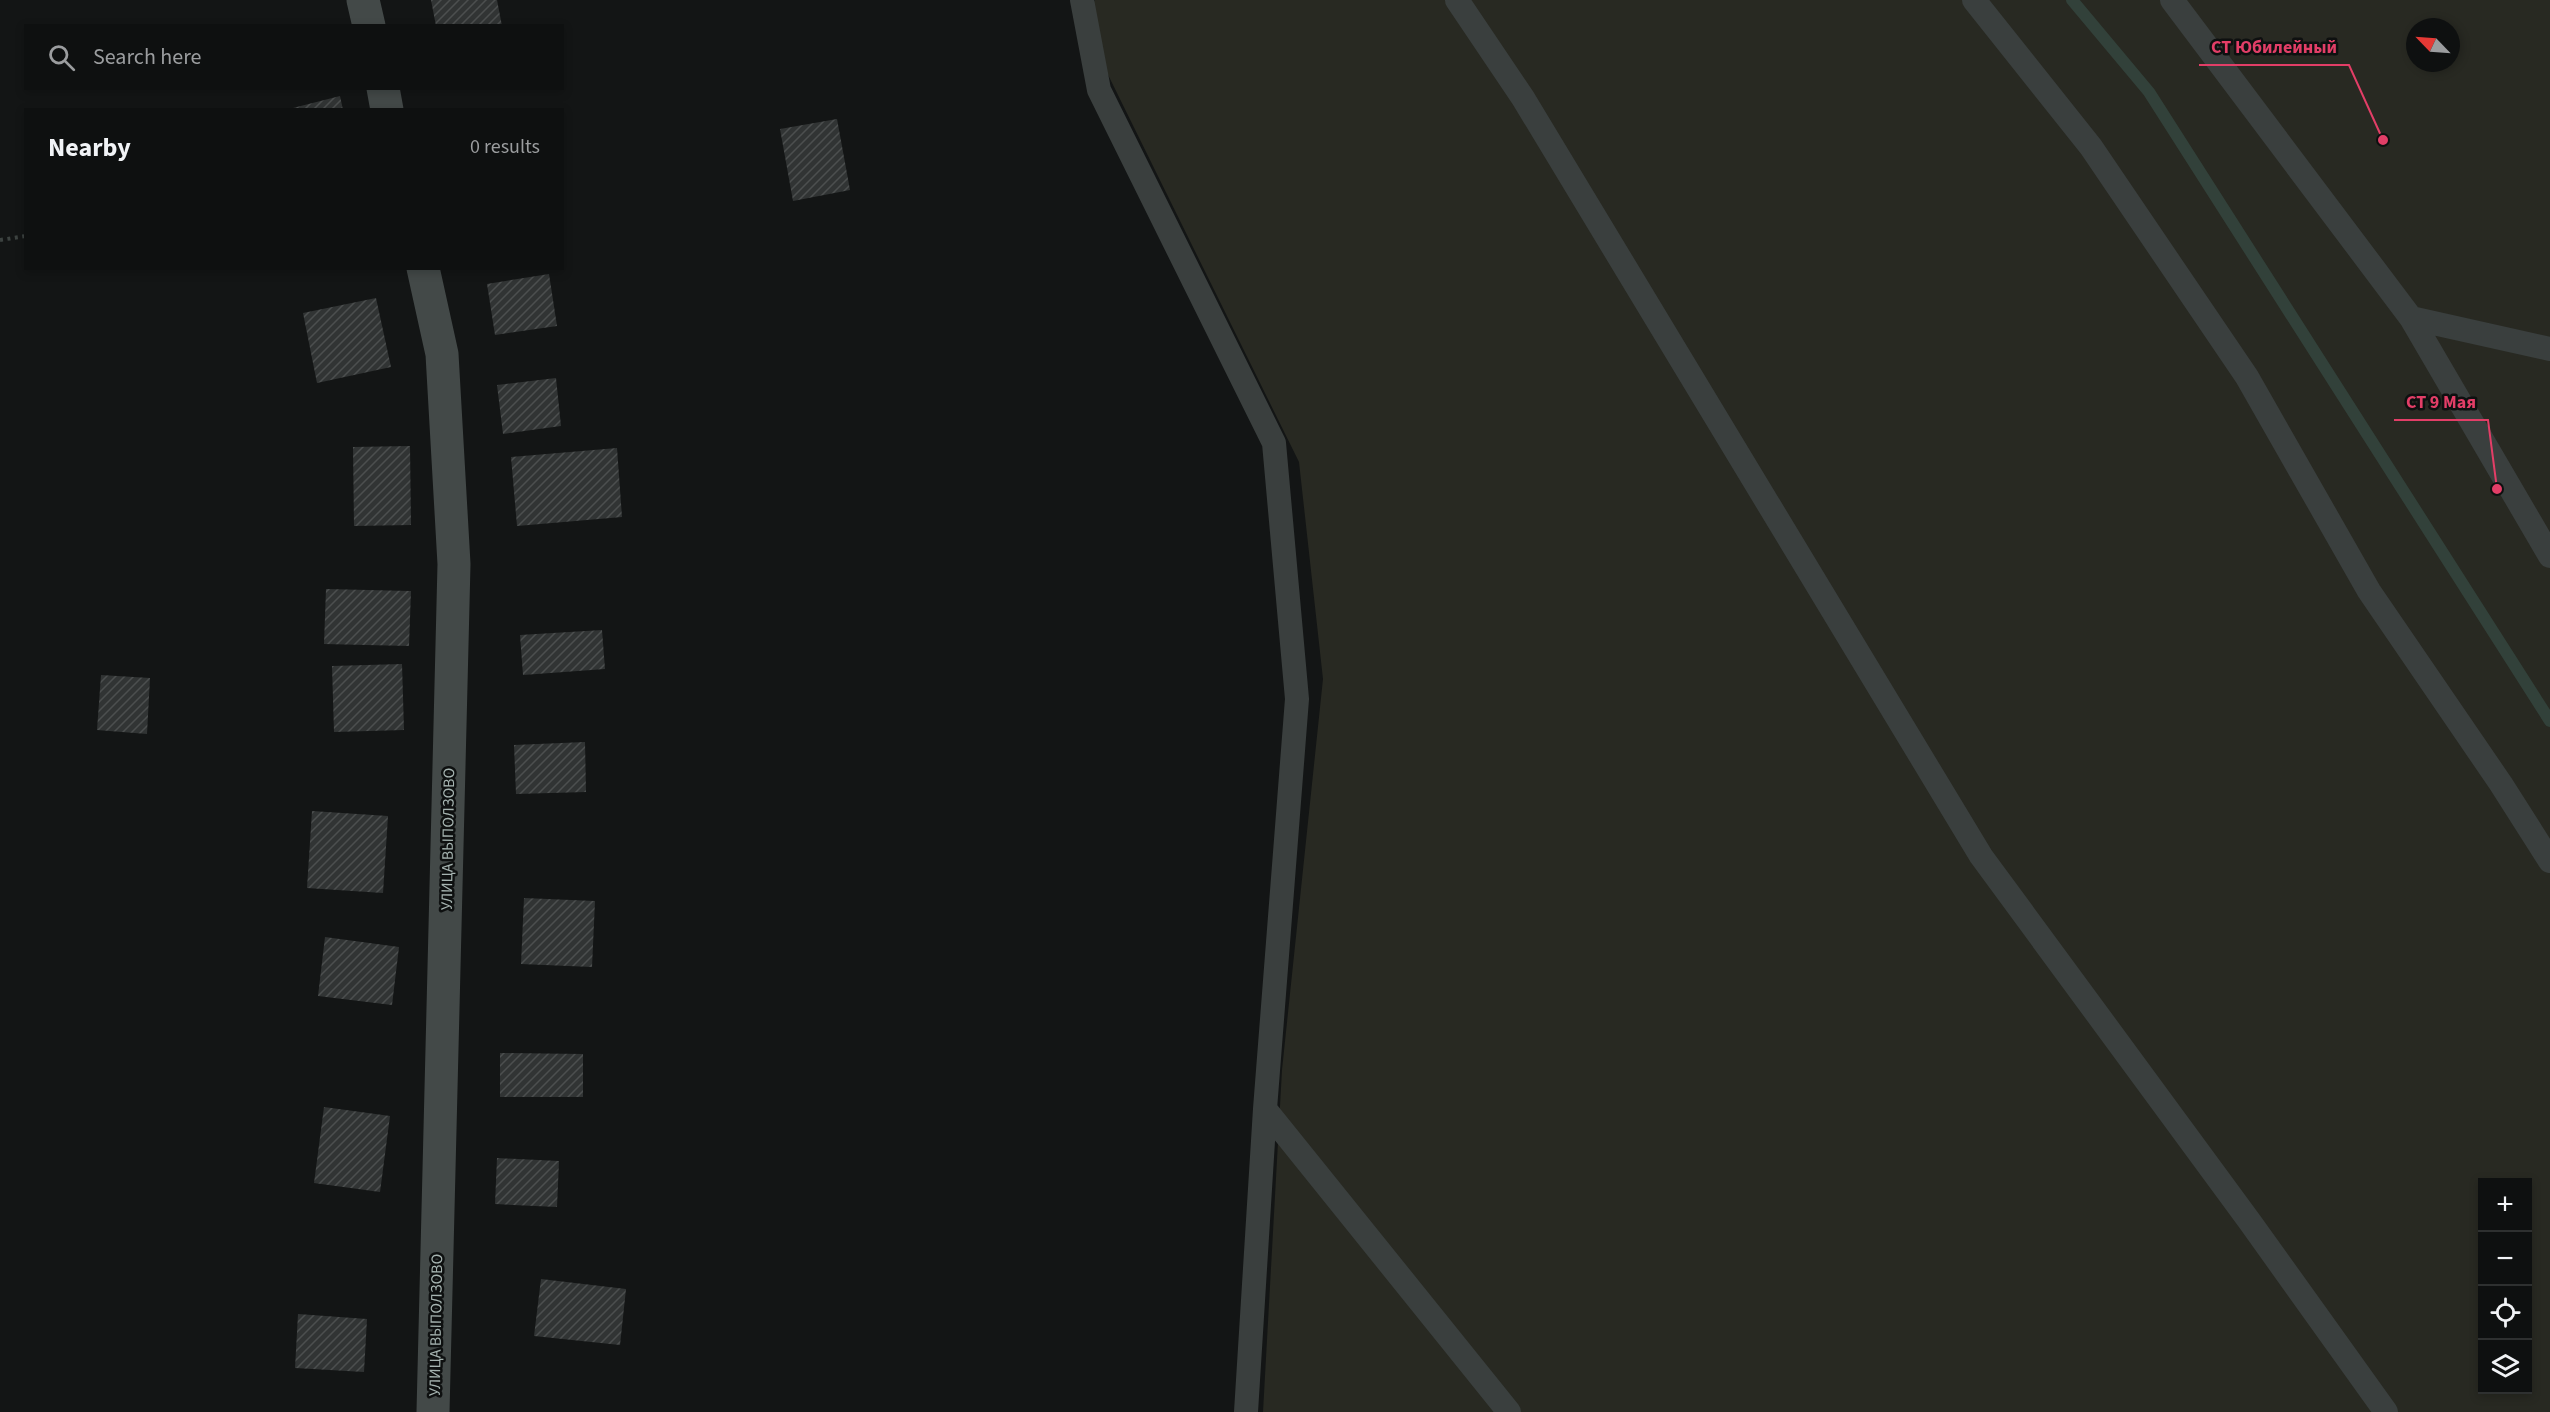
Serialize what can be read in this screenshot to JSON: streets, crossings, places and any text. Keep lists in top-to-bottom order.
{
  "streets": {
    "street": ["УЛИЦА ВЫПОЛЗОВО"]
  },
  "places": ["СТ Юбилейный", "СТ 9 Мая"],
  "north": "top left",
  "page": {
    "search": "Search here",
    "heading": ["Nearby", "0 results"],
    "map_buttons": ["+", "−"]
  }
}
